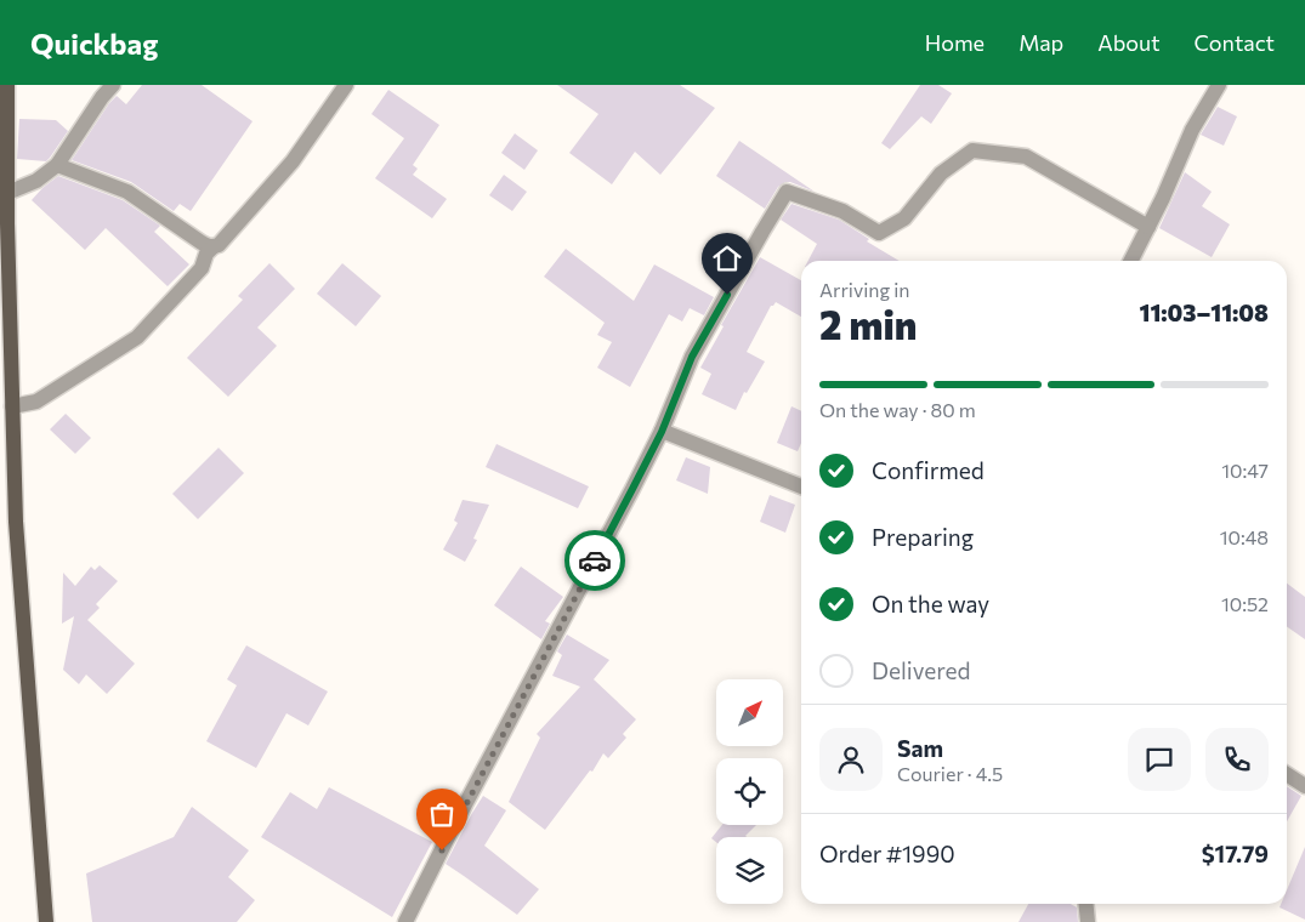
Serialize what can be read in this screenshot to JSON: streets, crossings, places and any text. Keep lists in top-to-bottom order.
{
  "north": "top right",
  "page": {
    "header": "Quickbag",
    "nav": [
      "Home",
      "Map",
      "About",
      "Contact"
    ],
    "heading": ["2 min", "Arriving in", "11:03–11:08"],
    "panel": [
      "Sam",
      "Courier · 4.5",
      "Order #1990",
      "$17.79"
    ],
    "bar": "On the way · 80 m",
    "list": [
      ["Confirmed", "10:47"],
      ["Preparing", "10:48"],
      ["On the way", "10:52"],
      "Delivered"
    ]
  }
}
